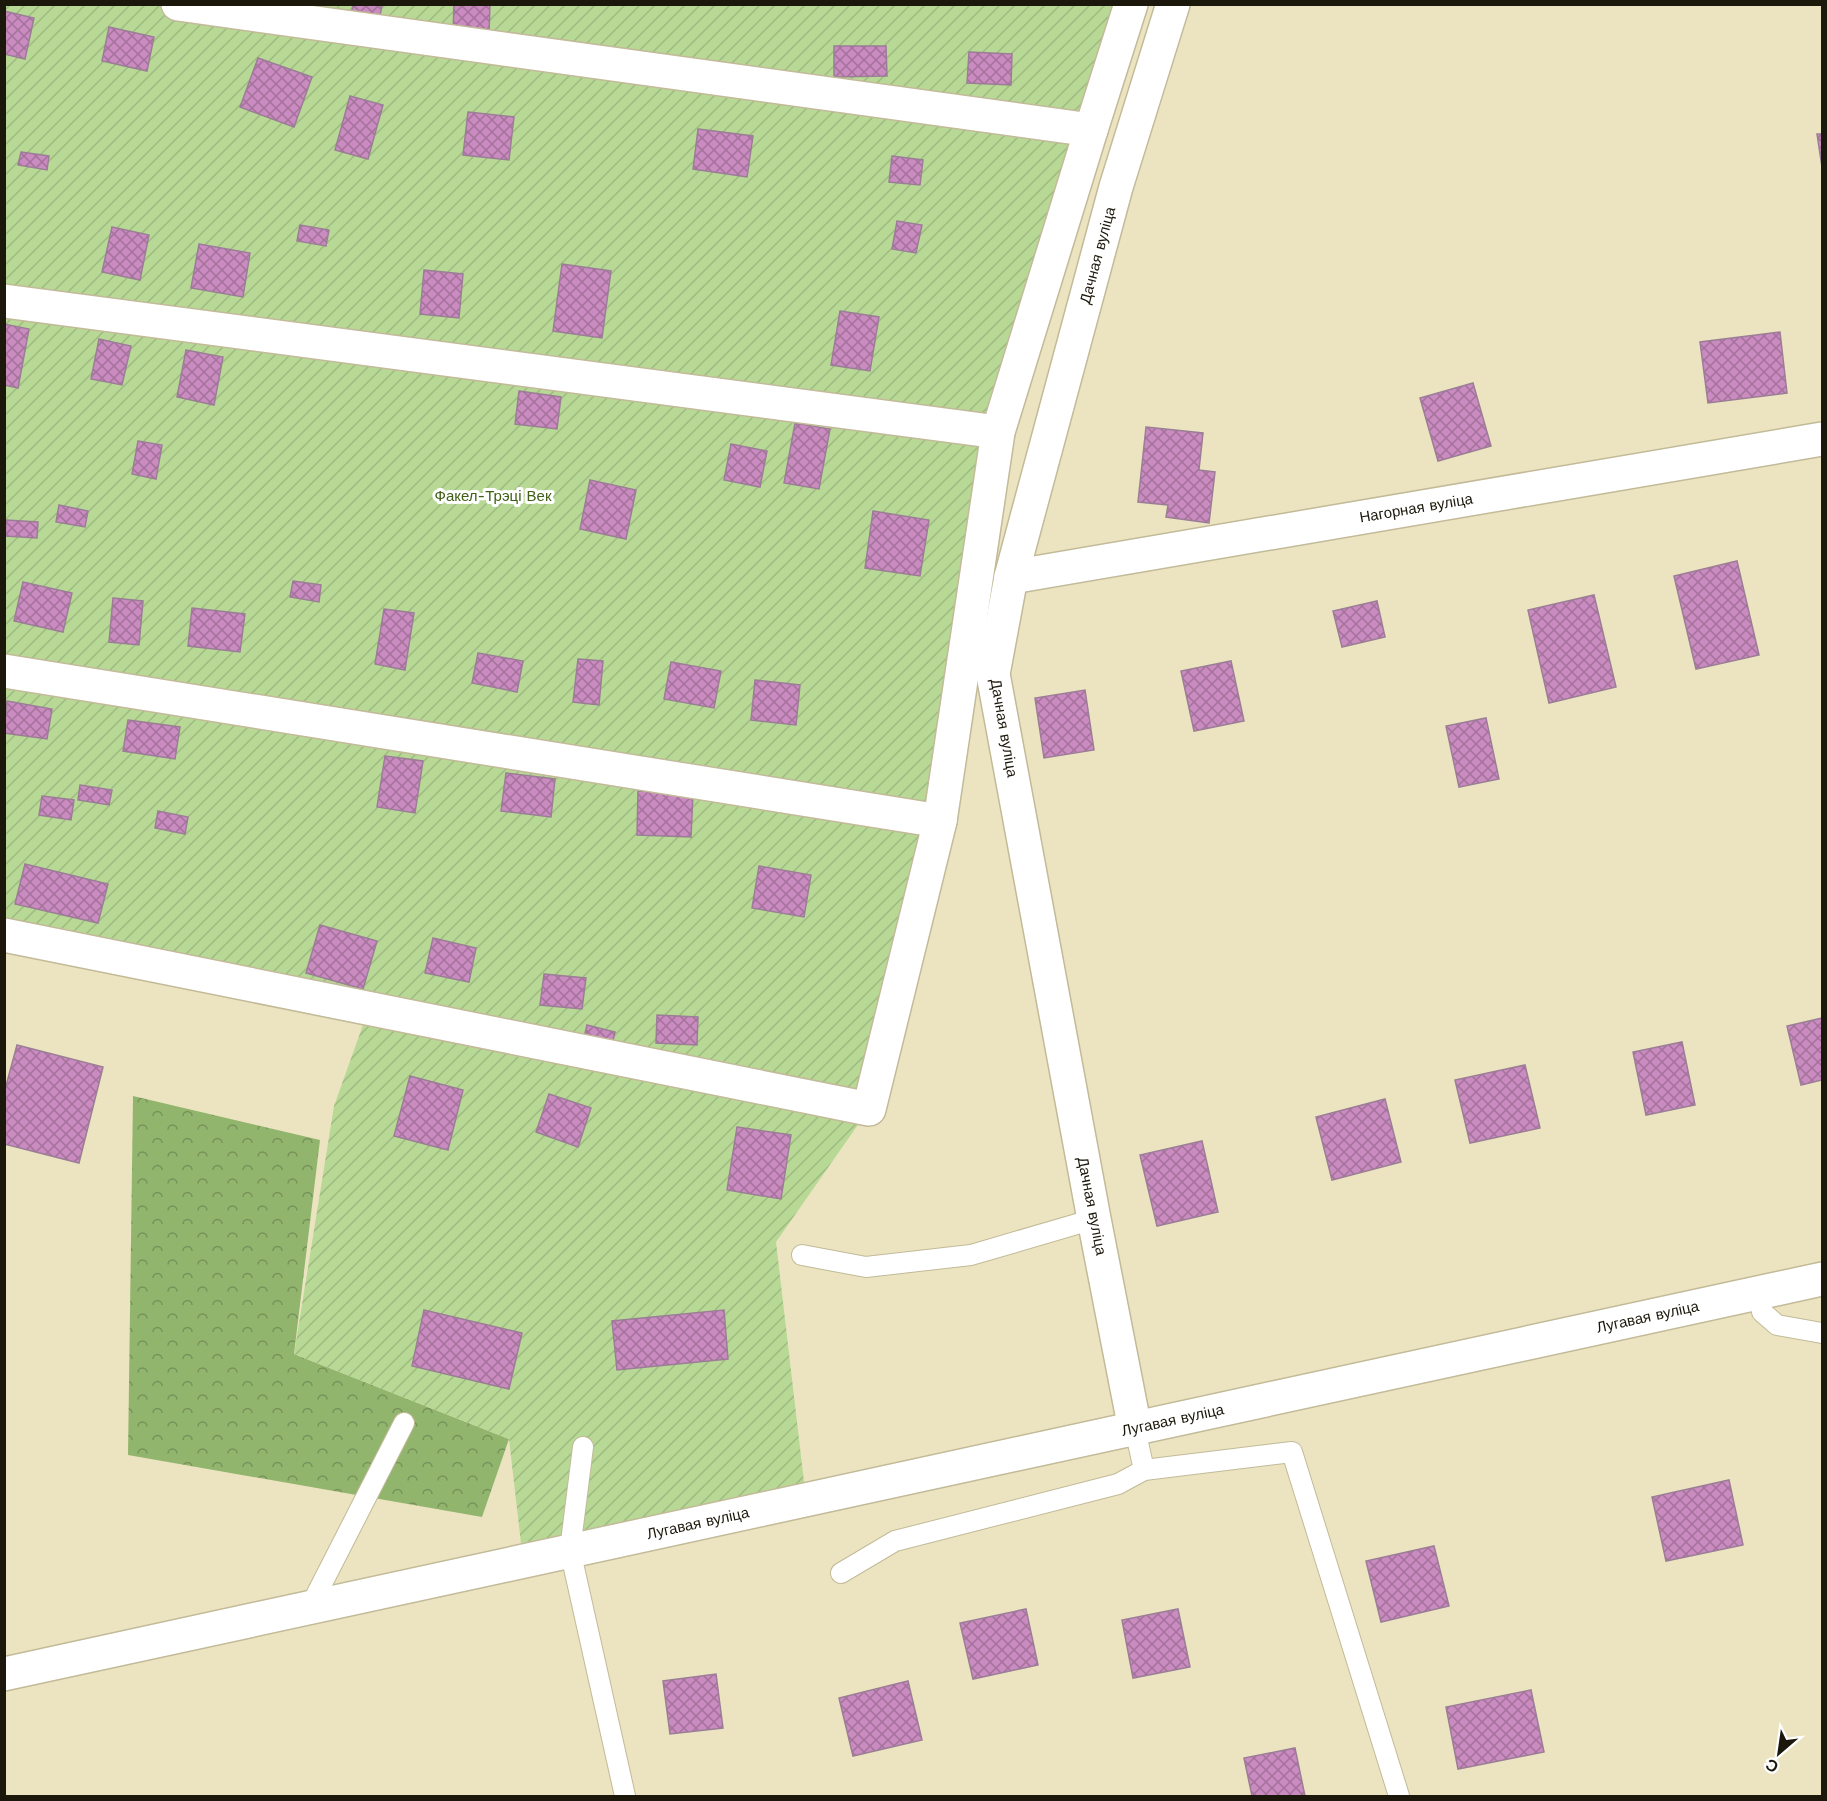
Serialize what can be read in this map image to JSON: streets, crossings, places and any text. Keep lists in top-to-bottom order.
{
  "streets": {
    "street": ["Дачная вуліца", "Нагорная вуліца", "Лугавая вуліца"]
  },
  "crossings": [
    ["Дачная вуліца", "Нагорная вуліца"],
    ["Дачная вуліца", "Лугавая вуліца"]
  ],
  "parks": ["Факел-Трэці Век"],
  "north": "bottom left"
}
